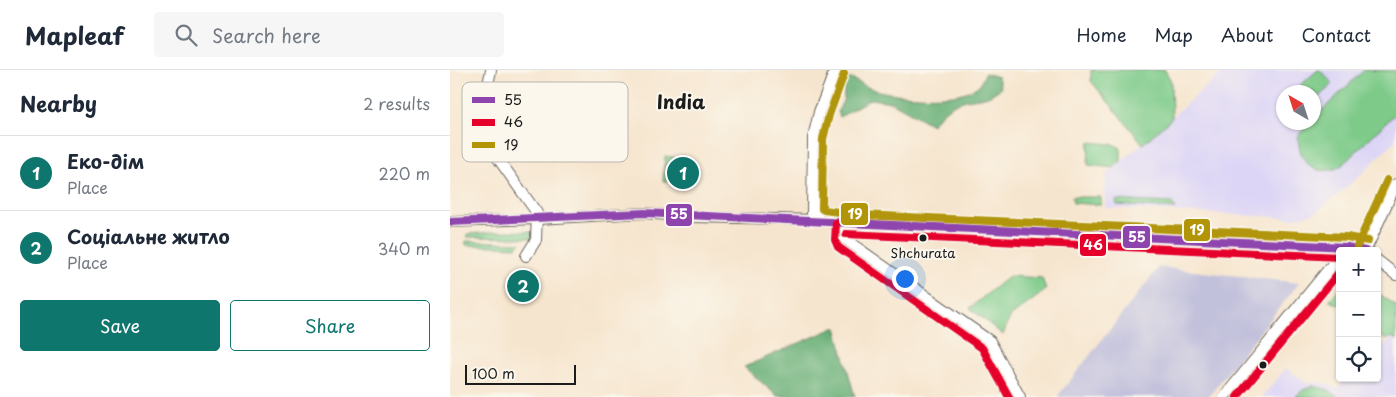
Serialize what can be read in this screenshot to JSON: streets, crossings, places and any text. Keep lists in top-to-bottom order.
{
  "districts": ["India"],
  "places": ["Shchurata"],
  "lines": ["transit line 19", "transit line 55", "transit line 46"],
  "legend": ["55", "46", "19"],
  "scale_bar": "100 m",
  "north": "top left",
  "page": {
    "header": "Mapleaf",
    "search": "Search here",
    "nav": [
      "Home",
      "Map",
      "About",
      "Contact"
    ],
    "heading": ["Nearby", "2 results"],
    "list": [
      {
        "mark": "1",
        "name": "Еко-дім",
        "note": "Place",
        "value": "220 m"
      },
      {
        "mark": "2",
        "name": "Соціальне житло",
        "note": "Place",
        "value": "340 m"
      }
    ],
    "pins": ["1", "2"],
    "map_buttons": ["+", "−"],
    "buttons": ["Save", "Share"],
    "scale": "100 m"
  }
}
